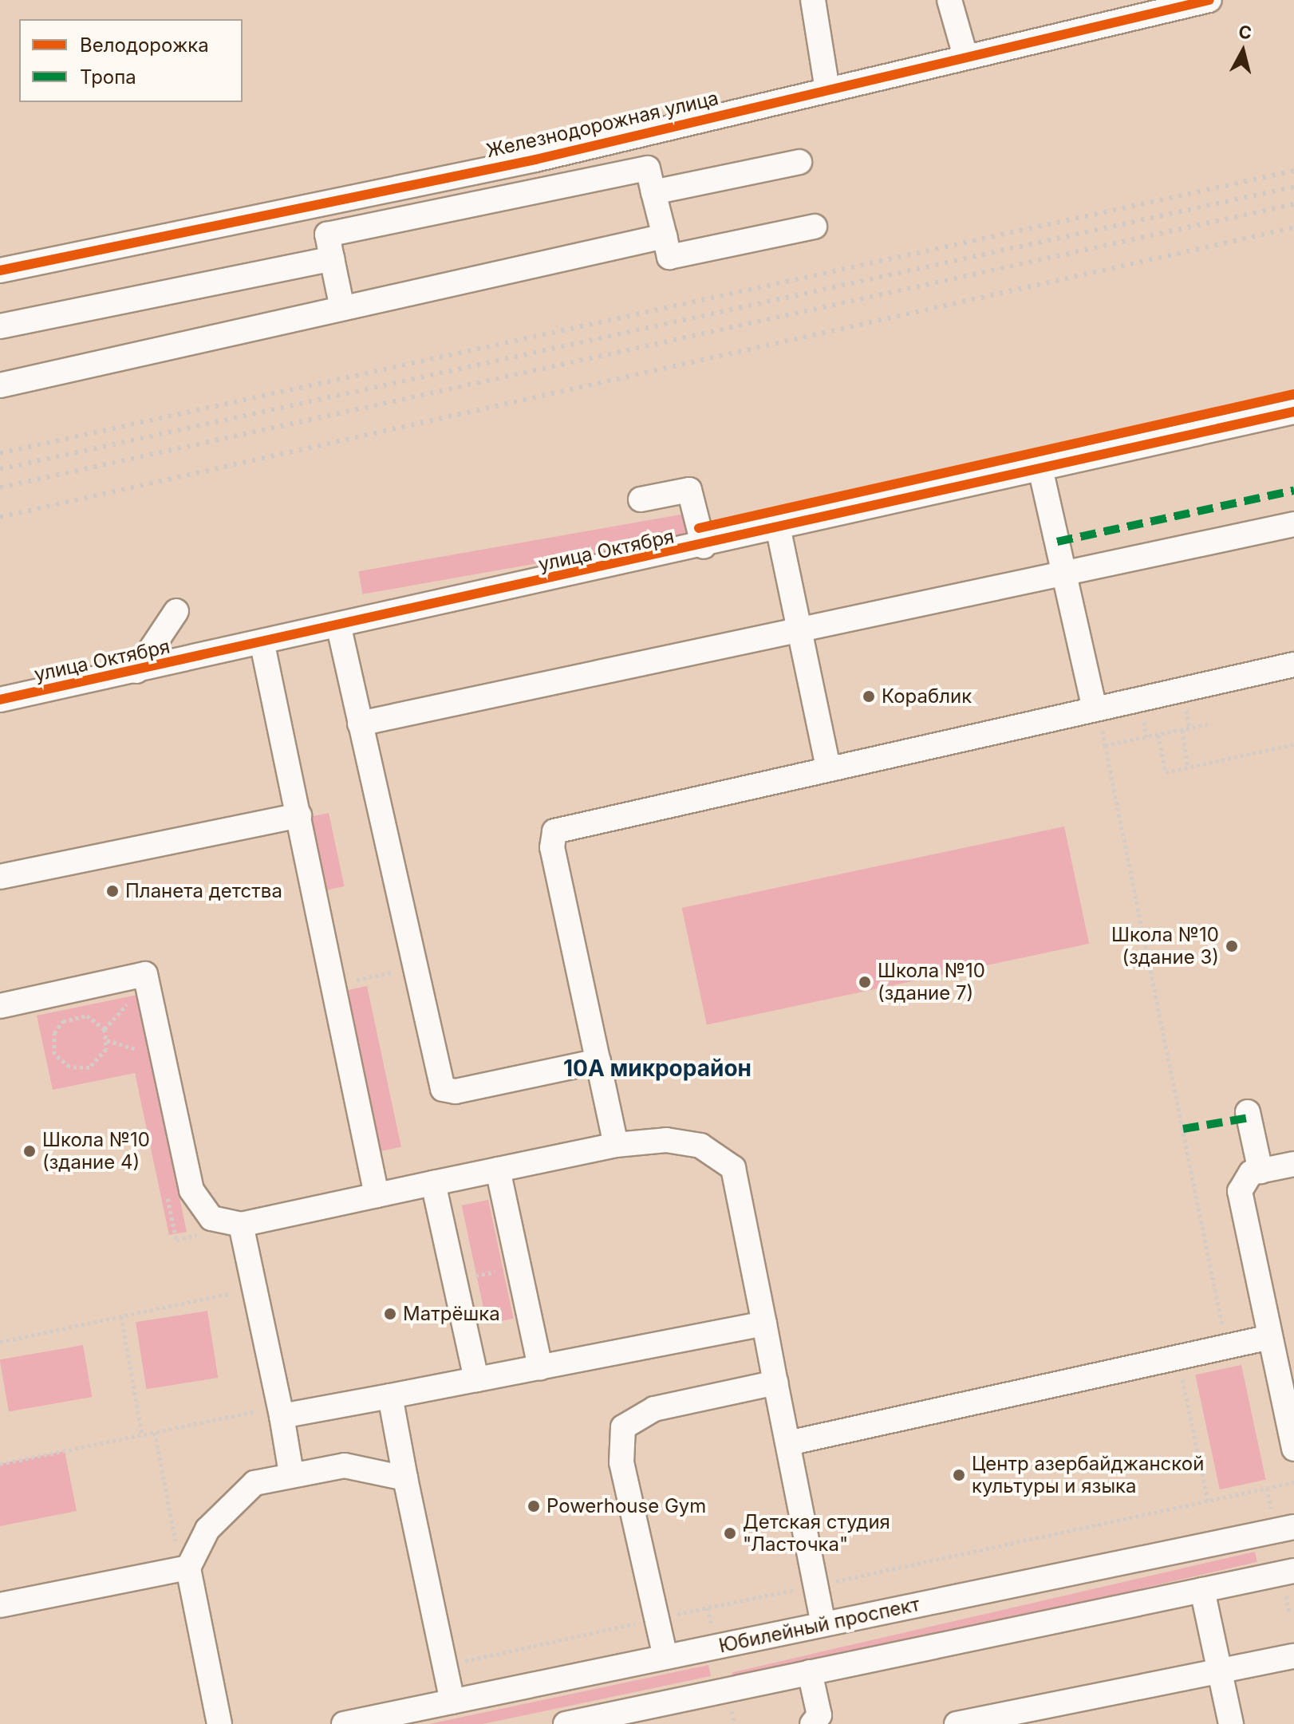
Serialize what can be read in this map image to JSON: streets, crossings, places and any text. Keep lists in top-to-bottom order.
{
  "streets": {
    "street": ["Железнодорожная улица", "улица Октября", "Юбилейный проспект"]
  },
  "districts": ["10А микрорайон"],
  "places": [
    "Кораблик",
    "Планета детства",
    "Школа №10 (здание 3)",
    "Школа №10 (здание 7)",
    "Школа №10 (здание 4)",
    "Матрёшка",
    "Центр азербайджанской культуры и языка",
    "Powerhouse Gym",
    "Детская студия \"Ласточка\""
  ],
  "legend": ["Велодорожка", "Тропа"],
  "north": "top"
}
